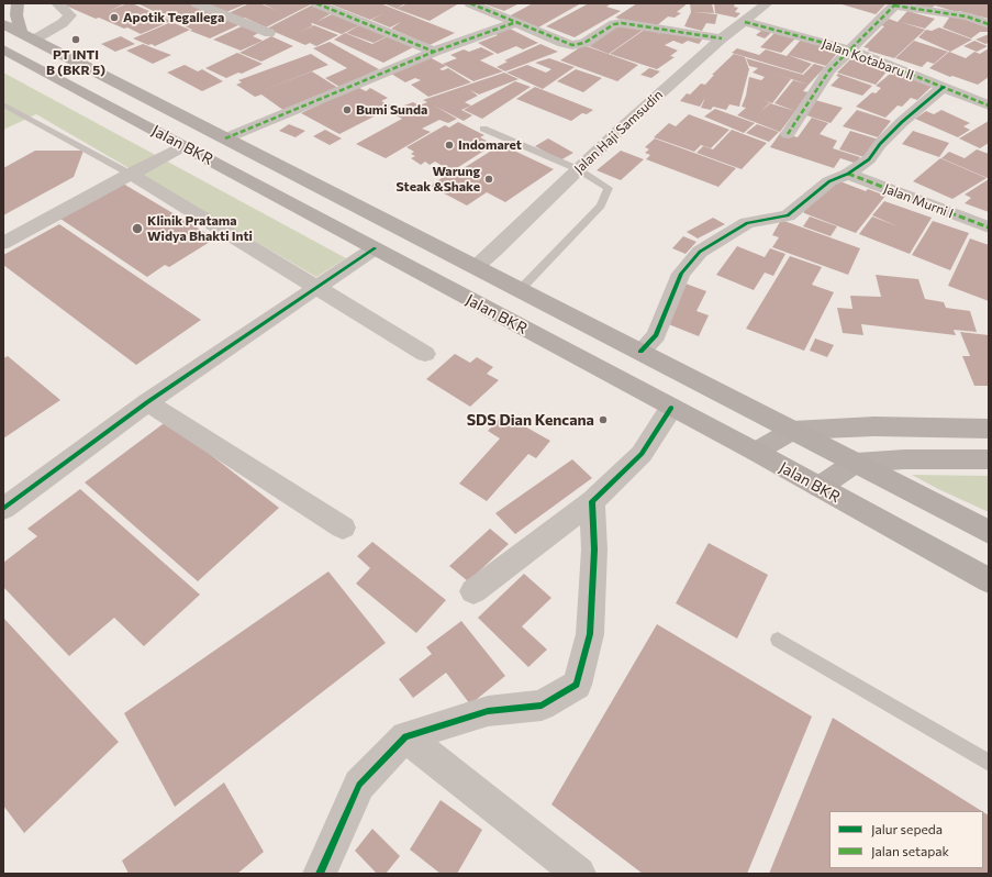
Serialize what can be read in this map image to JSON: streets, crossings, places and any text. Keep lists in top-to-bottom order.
{
  "streets": {
    "main road": ["Jalan BKR"],
    "street": ["Jalan Kotabaru II", "Jalan Haji Samsudin", "Jalan Murni I"]
  },
  "crossings": [
    ["Jalan Kotabaru II", "Jalan Haji Samsudin"],
    ["Jalan Haji Samsudin", "Jalan BKR"]
  ],
  "places": [
    "Apotik Tegallega",
    "PT INTI B (BKR 5)",
    "Bumi Sunda",
    "Indomaret",
    "Warung Steak &Shake",
    "Klinik Pratama Widya Bhakti Inti",
    "SDS Dian Kencana"
  ],
  "legend": ["Jalur sepeda", "Jalan setapak"]
}
